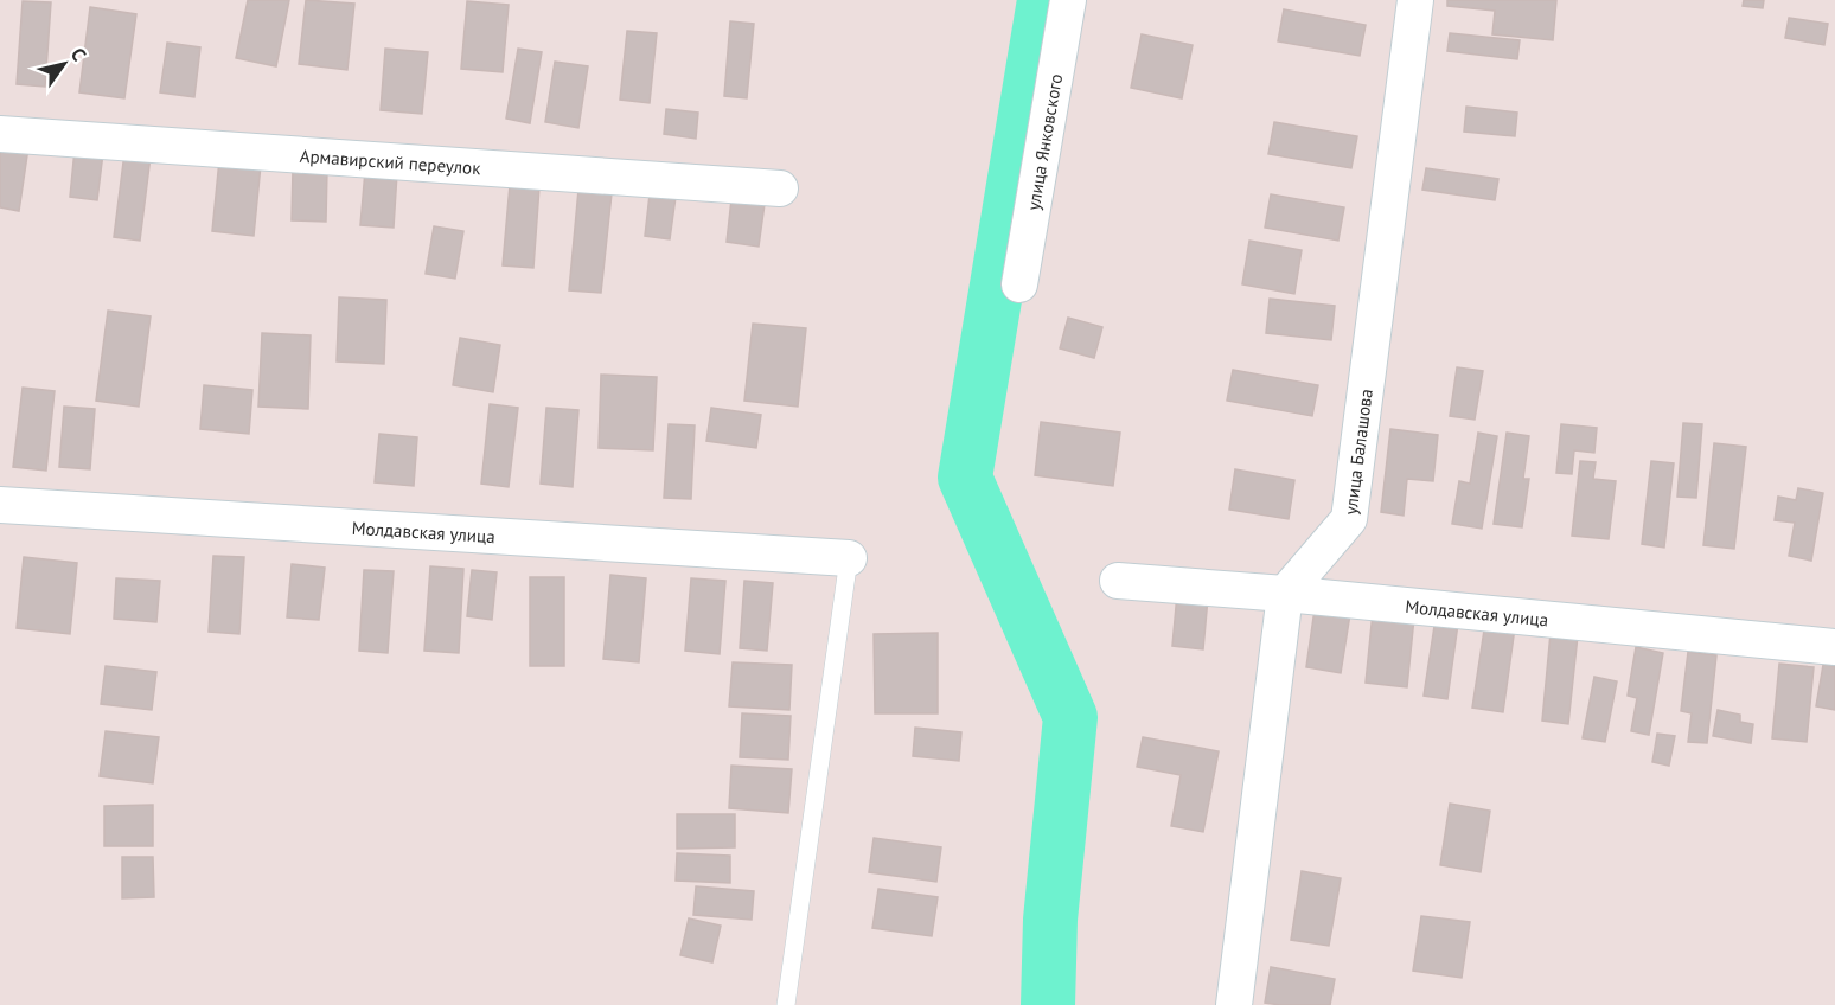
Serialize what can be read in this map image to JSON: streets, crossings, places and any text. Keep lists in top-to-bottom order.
{
  "streets": {
    "street": [
      "улица Янковского",
      "Армавирский переулок",
      "улица Балашова",
      "Молдавская улица"
    ]
  },
  "crossings": [
    ["улица Балашова", "Молдавская улица"]
  ],
  "north": "top right"
}
